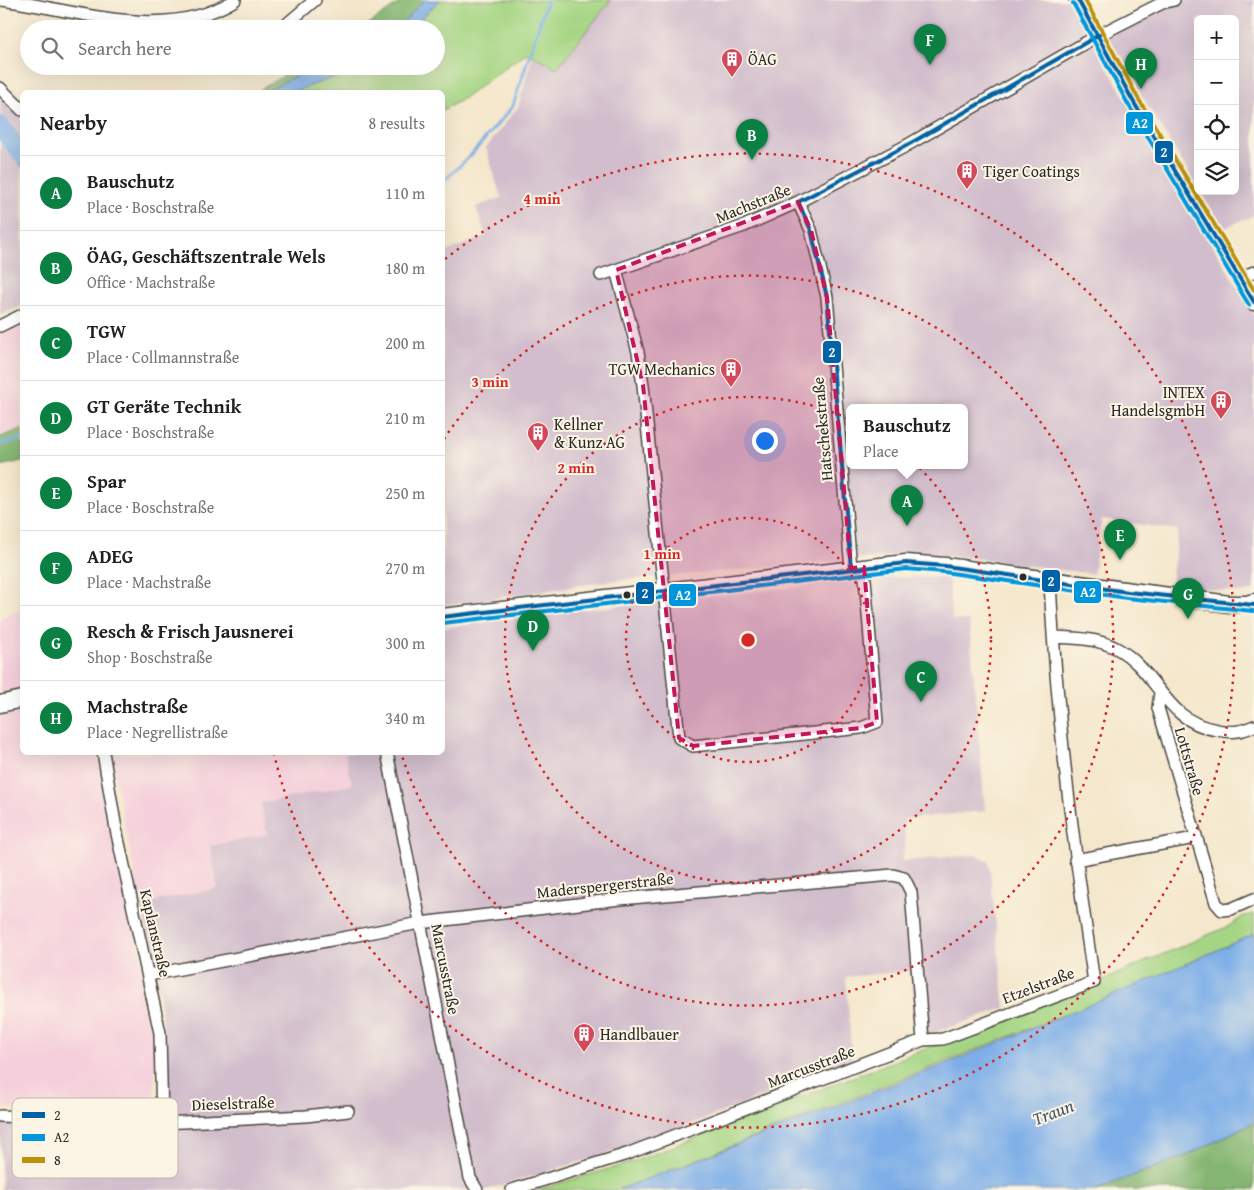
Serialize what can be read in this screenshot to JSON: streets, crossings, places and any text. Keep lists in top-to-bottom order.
{
  "streets": {
    "street": [
      "Machstraße",
      "Hatschekstraße",
      "Lottstraße",
      "Maderspergerstraße",
      "Kaplanstraße",
      "Marcusstraße",
      "Etzelstraße",
      "Dieselstraße"
    ]
  },
  "crossings": [
    ["Machstraße", "Hatschekstraße"],
    ["Maderspergerstraße", "Kaplanstraße"],
    ["Maderspergerstraße", "Marcusstraße"],
    ["Maderspergerstraße", "Etzelstraße"],
    ["Marcusstraße", "Etzelstraße"]
  ],
  "water": ["Traun"],
  "places": {
    "building": [
      "ÖAG",
      "Tiger Coatings",
      "TGW Mechanics",
      "INTEX HandelsgmbH",
      "Kellner & Kunz AG",
      "Handlbauer"
    ]
  },
  "lines": ["transit line 2", "transit line 8", "transit line A2"],
  "legend": ["2", "A2", "8"],
  "page": {
    "map_buttons": ["+", "−"],
    "search": "Search here",
    "pins": [
      "F",
      "H",
      "B",
      "A",
      "E",
      "G",
      "D",
      "C"
    ],
    "heading": ["Nearby", "8 results"],
    "list": [
      {
        "mark": "A",
        "name": "Bauschutz",
        "note": "Place · Boschstraße",
        "value": "110 m"
      },
      {
        "mark": "B",
        "name": "ÖAG, Geschäftszentrale Wels",
        "note": "Office · Machstraße",
        "value": "180 m"
      },
      {
        "mark": "C",
        "name": "TGW",
        "note": "Place · Collmannstraße",
        "value": "200 m"
      },
      {
        "mark": "D",
        "name": "GT Geräte Technik",
        "note": "Place · Boschstraße",
        "value": "210 m"
      },
      {
        "mark": "E",
        "name": "Spar",
        "note": "Place · Boschstraße",
        "value": "250 m"
      },
      {
        "mark": "F",
        "name": "ADEG",
        "note": "Place · Machstraße",
        "value": "270 m"
      },
      {
        "mark": "G",
        "name": "Resch & Frisch Jausnerei",
        "note": "Shop · Boschstraße",
        "value": "300 m"
      },
      {
        "mark": "H",
        "name": "Machstraße",
        "note": "Place · Negrellistraße",
        "value": "340 m"
      }
    ],
    "popup": ["Bauschutz", "Place"]
  },
  "rings": [
    "4 min",
    "3 min",
    "2 min",
    "1 min"
  ]
}
